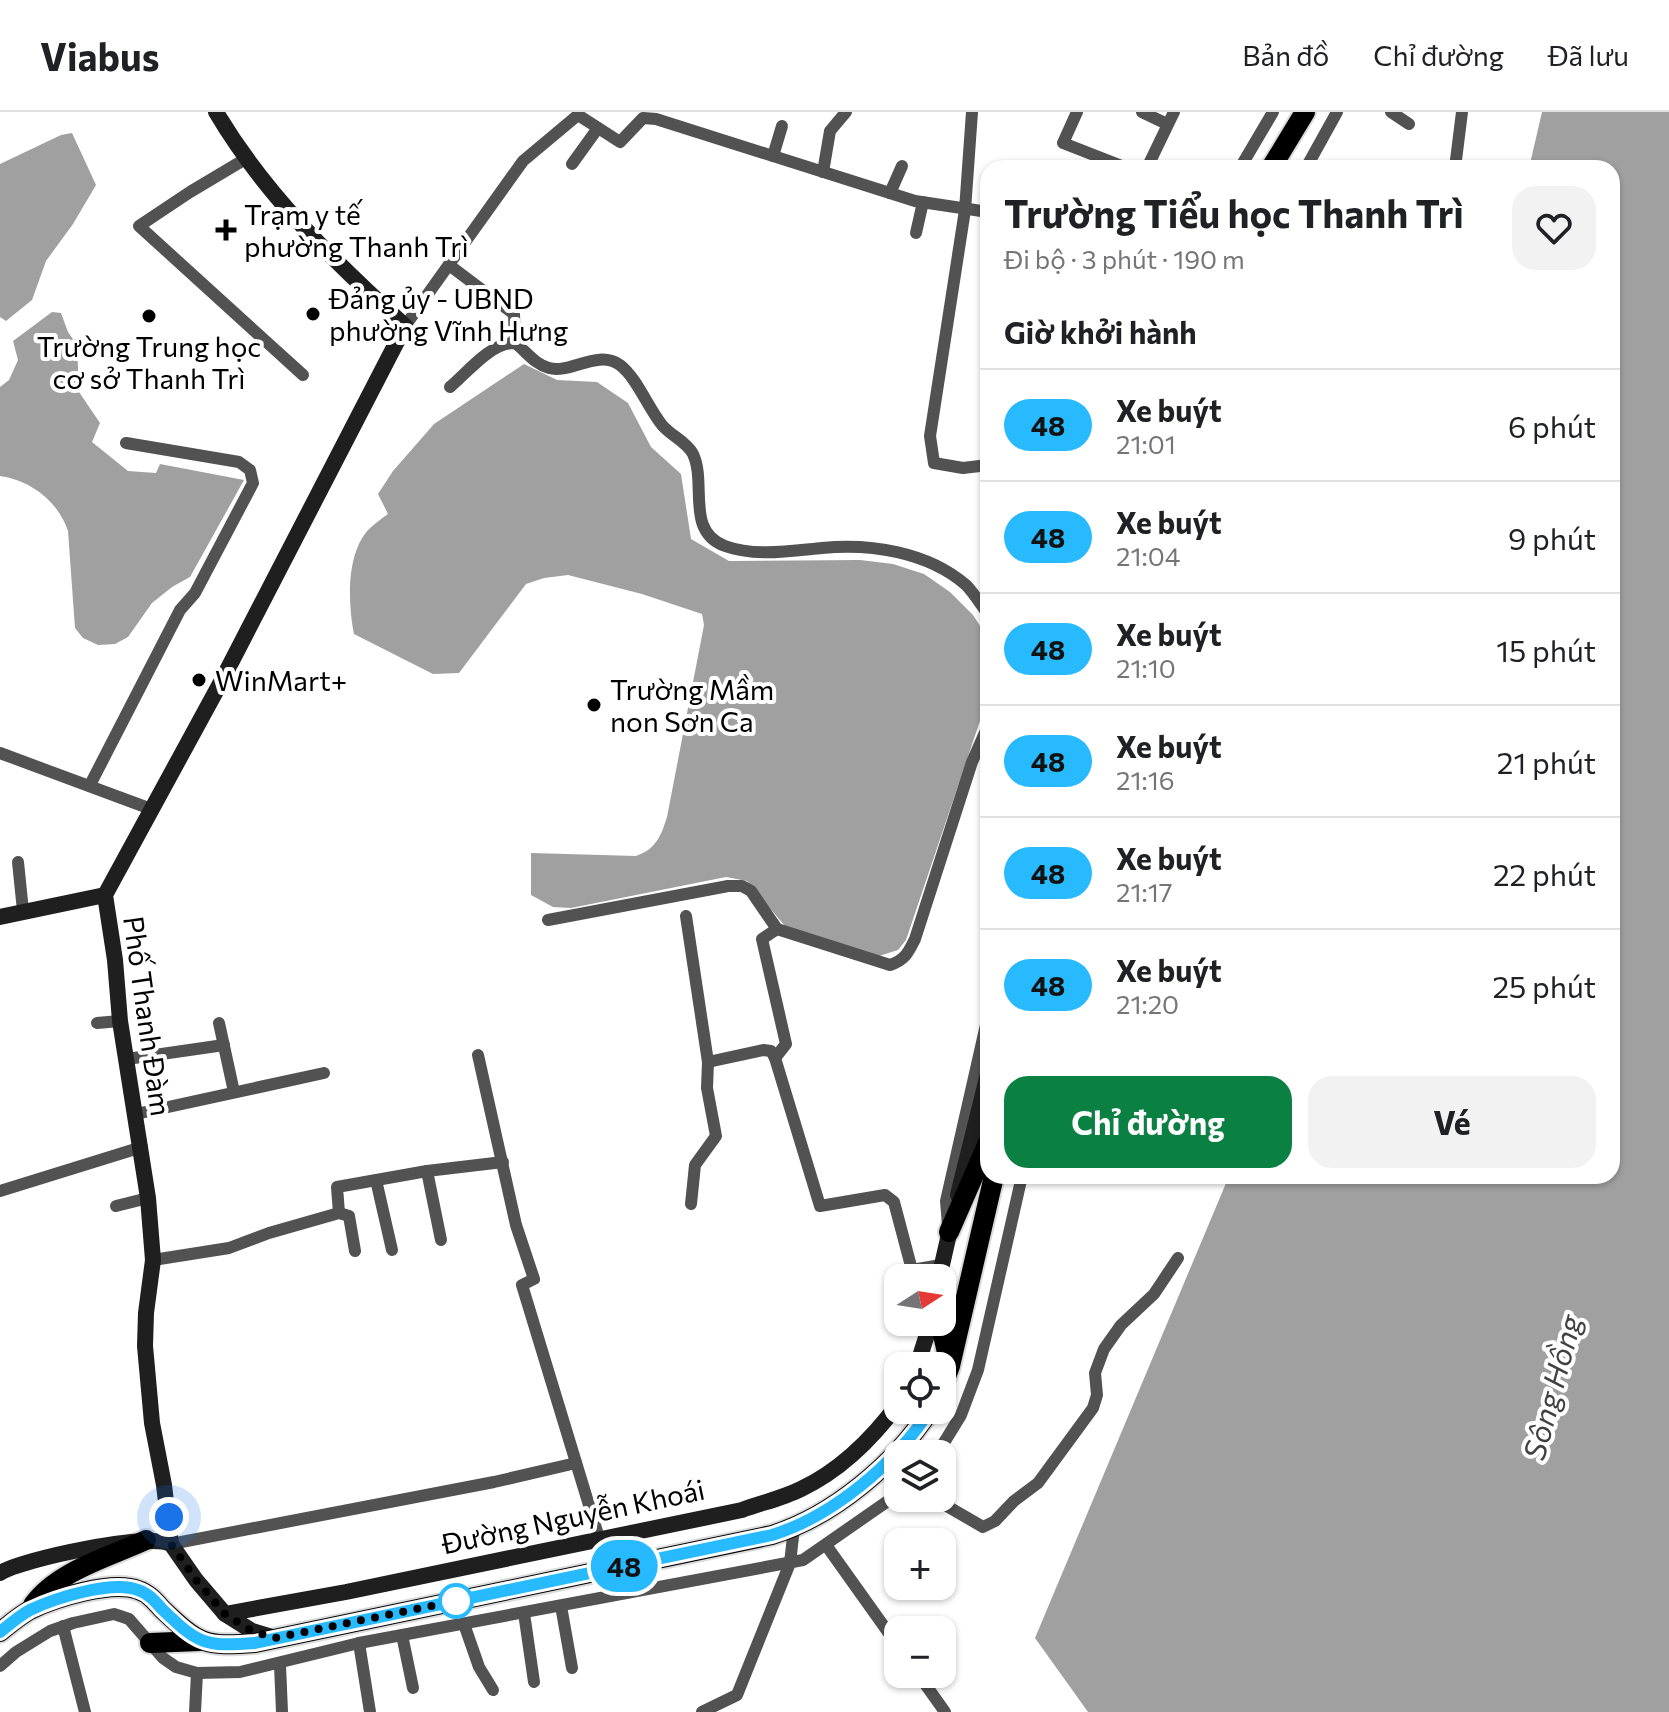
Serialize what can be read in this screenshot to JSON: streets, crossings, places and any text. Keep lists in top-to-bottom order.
{
  "streets": {
    "main road": ["Đường Nguyễn Khoái"],
    "street": ["Phố Thanh Đàm"]
  },
  "crossings": [
    ["Phố Thanh Đàm", "Đường Nguyễn Khoái"]
  ],
  "water": ["Sông Hồng"],
  "places": {
    "health": ["Trạm y tế phường Thanh Trì"],
    "other": [
      "Đảng ủy - UBND phường Vĩnh Hưng",
      "Trường Trung học cơ sở Thanh Trì",
      "WinMart+",
      "Trường Mầm non Sơn Ca"
    ]
  },
  "lines": ["bus line 48"],
  "north": "right",
  "page": {
    "header": "Viabus",
    "nav": ["Bản đồ", "Chỉ đường", "Đã lưu"],
    "on_map": "48",
    "heading": [
      ["Trường Tiểu học Thanh Trì", "Đi bộ · 3 phút · 190 m"],
      "Giờ khởi hành"
    ],
    "list": [
      {
        "mark": "48",
        "name": "Xe buýt",
        "note": "21:01",
        "value": "6 phút"
      },
      {
        "mark": "48",
        "name": "Xe buýt",
        "note": "21:04",
        "value": "9 phút"
      },
      {
        "mark": "48",
        "name": "Xe buýt",
        "note": "21:10",
        "value": "15 phút"
      },
      {
        "mark": "48",
        "name": "Xe buýt",
        "note": "21:16",
        "value": "21 phút"
      },
      {
        "mark": "48",
        "name": "Xe buýt",
        "note": "21:17",
        "value": "22 phút"
      },
      {
        "mark": "48",
        "name": "Xe buýt",
        "note": "21:20",
        "value": "25 phút"
      }
    ],
    "buttons": ["Chỉ đường", "Vé"],
    "map_buttons": ["+", "−"]
  }
}
